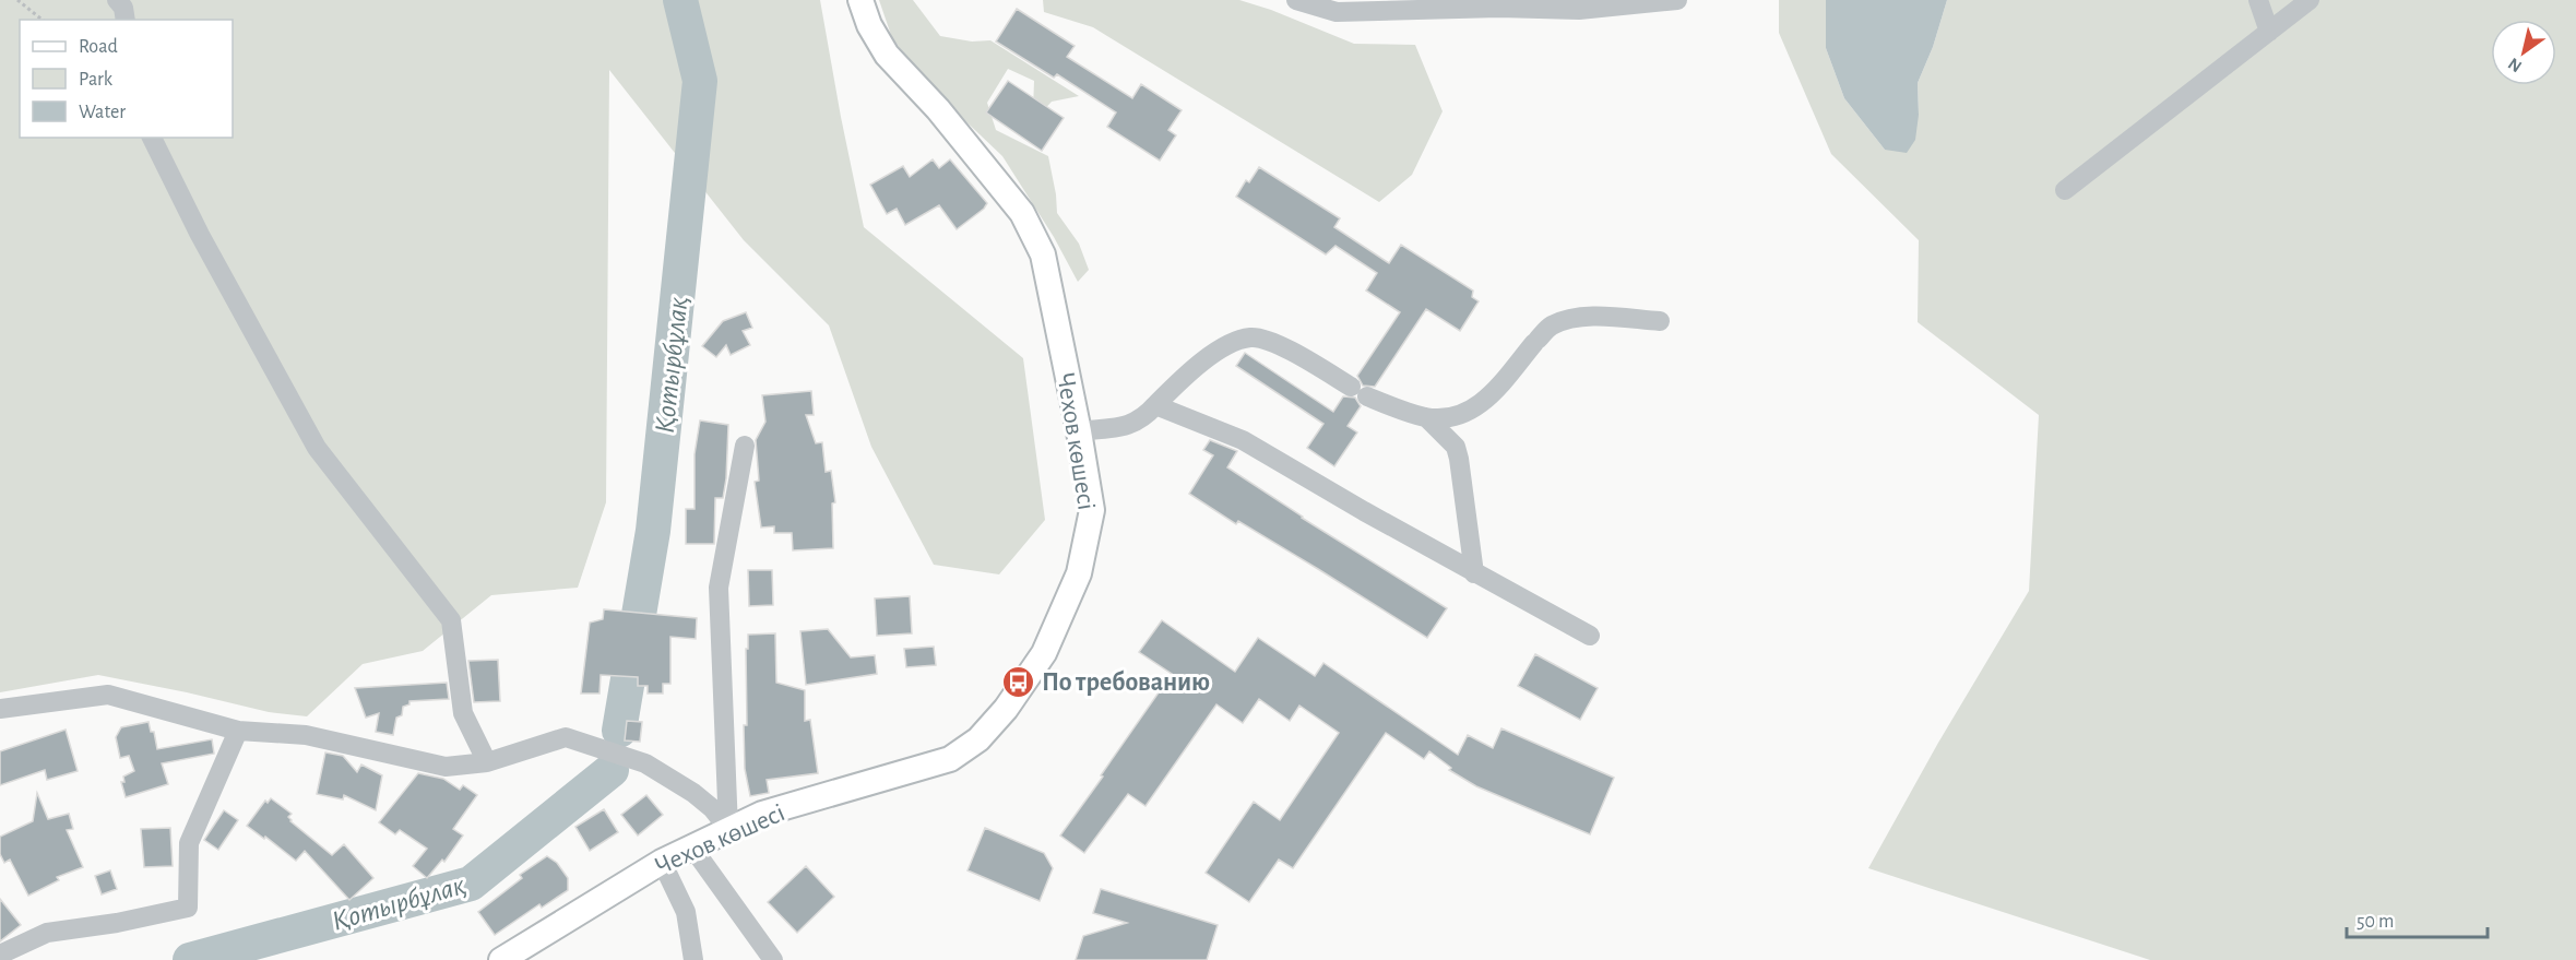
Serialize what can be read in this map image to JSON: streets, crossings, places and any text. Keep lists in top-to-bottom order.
{
  "streets": {
    "main road": ["Чехов көшесі"]
  },
  "water": ["Қотырбұлақ"],
  "places": {
    "bus stop": ["По требованию"]
  },
  "legend": ["Road", "Park", "Water"],
  "scale_bar": "50 m",
  "north": "bottom left"
}
